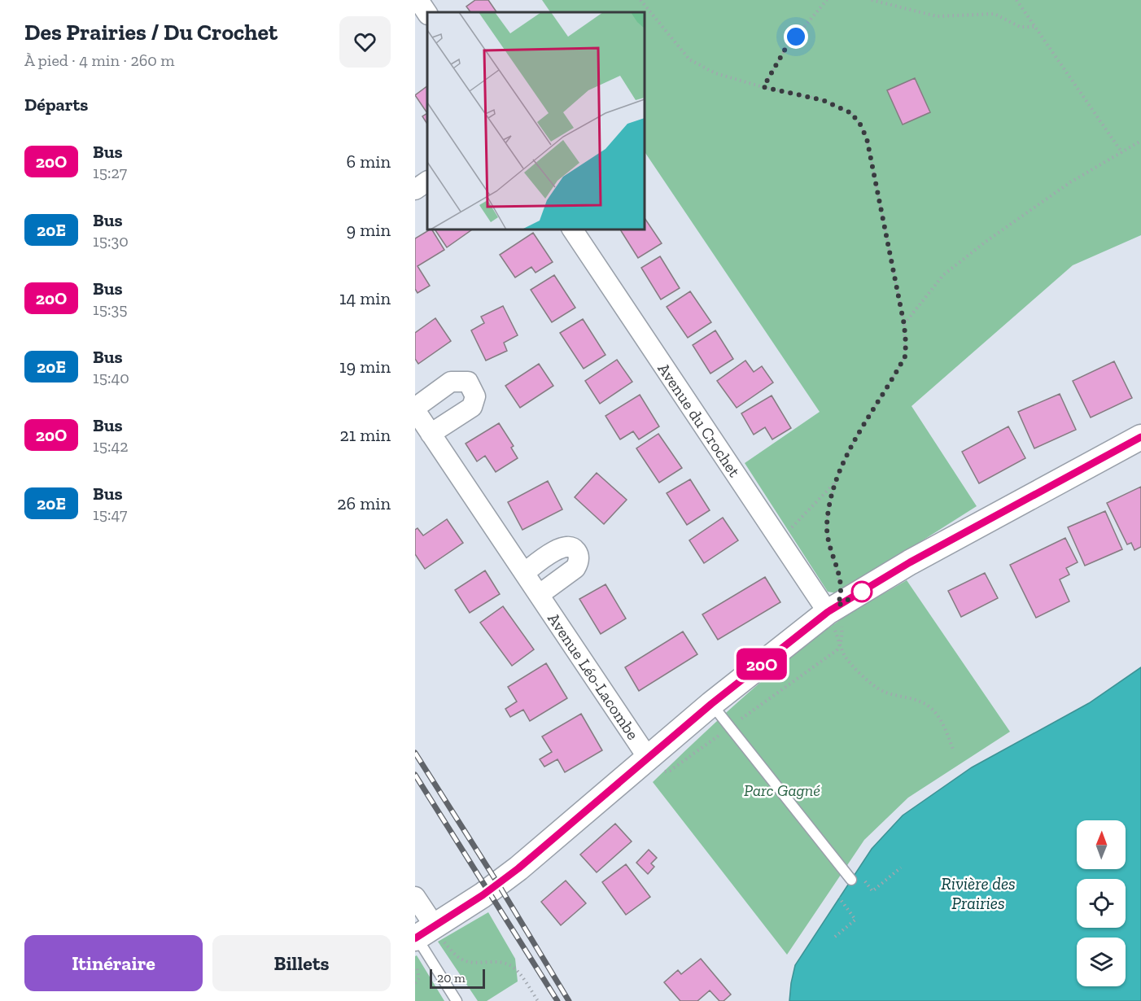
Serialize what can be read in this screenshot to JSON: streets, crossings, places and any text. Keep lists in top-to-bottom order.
{
  "streets": {
    "street": ["Avenue du Crochet", "Avenue Léo-Lacombe"]
  },
  "water": ["Rivière des Prairies"],
  "parks": ["Parc Gagné"],
  "lines": ["bus line 20O"],
  "scale_bar": "20 m",
  "north": "top",
  "page": {
    "heading": [
      ["Des Prairies / Du Crochet", "À pied · 4 min · 260 m"],
      "Départs"
    ],
    "on_map": "20O",
    "list": [
      {
        "mark": "20O",
        "name": "Bus",
        "note": "15:27",
        "value": "6 min"
      },
      {
        "mark": "20E",
        "name": "Bus",
        "note": "15:30",
        "value": "9 min"
      },
      {
        "mark": "20O",
        "name": "Bus",
        "note": "15:35",
        "value": "14 min"
      },
      {
        "mark": "20E",
        "name": "Bus",
        "note": "15:40",
        "value": "19 min"
      },
      {
        "mark": "20O",
        "name": "Bus",
        "note": "15:42",
        "value": "21 min"
      },
      {
        "mark": "20E",
        "name": "Bus",
        "note": "15:47",
        "value": "26 min"
      }
    ],
    "buttons": ["Itinéraire", "Billets"],
    "scale": "20 m"
  }
}
